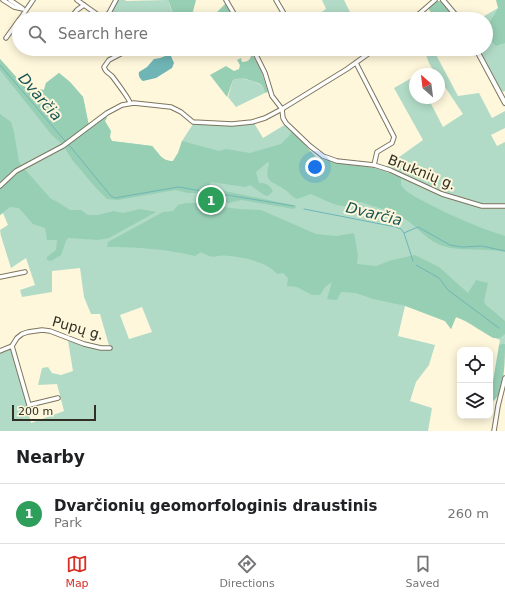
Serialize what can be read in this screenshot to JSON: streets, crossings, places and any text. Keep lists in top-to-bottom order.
{
  "streets": {
    "street": ["Bruknių g.", "Pupų g."]
  },
  "water": ["Dvarčia"],
  "scale_bar": "200 m",
  "north": "top left",
  "page": {
    "search": "Search here",
    "pins": "1",
    "scale": "200 m",
    "heading": "Nearby",
    "list": [
      {
        "mark": "1",
        "name": "Dvarčionių geomorfologinis draustinis",
        "note": "Park",
        "value": "260 m"
      }
    ],
    "nav": ["Map", "Directions", "Saved"]
  }
}
